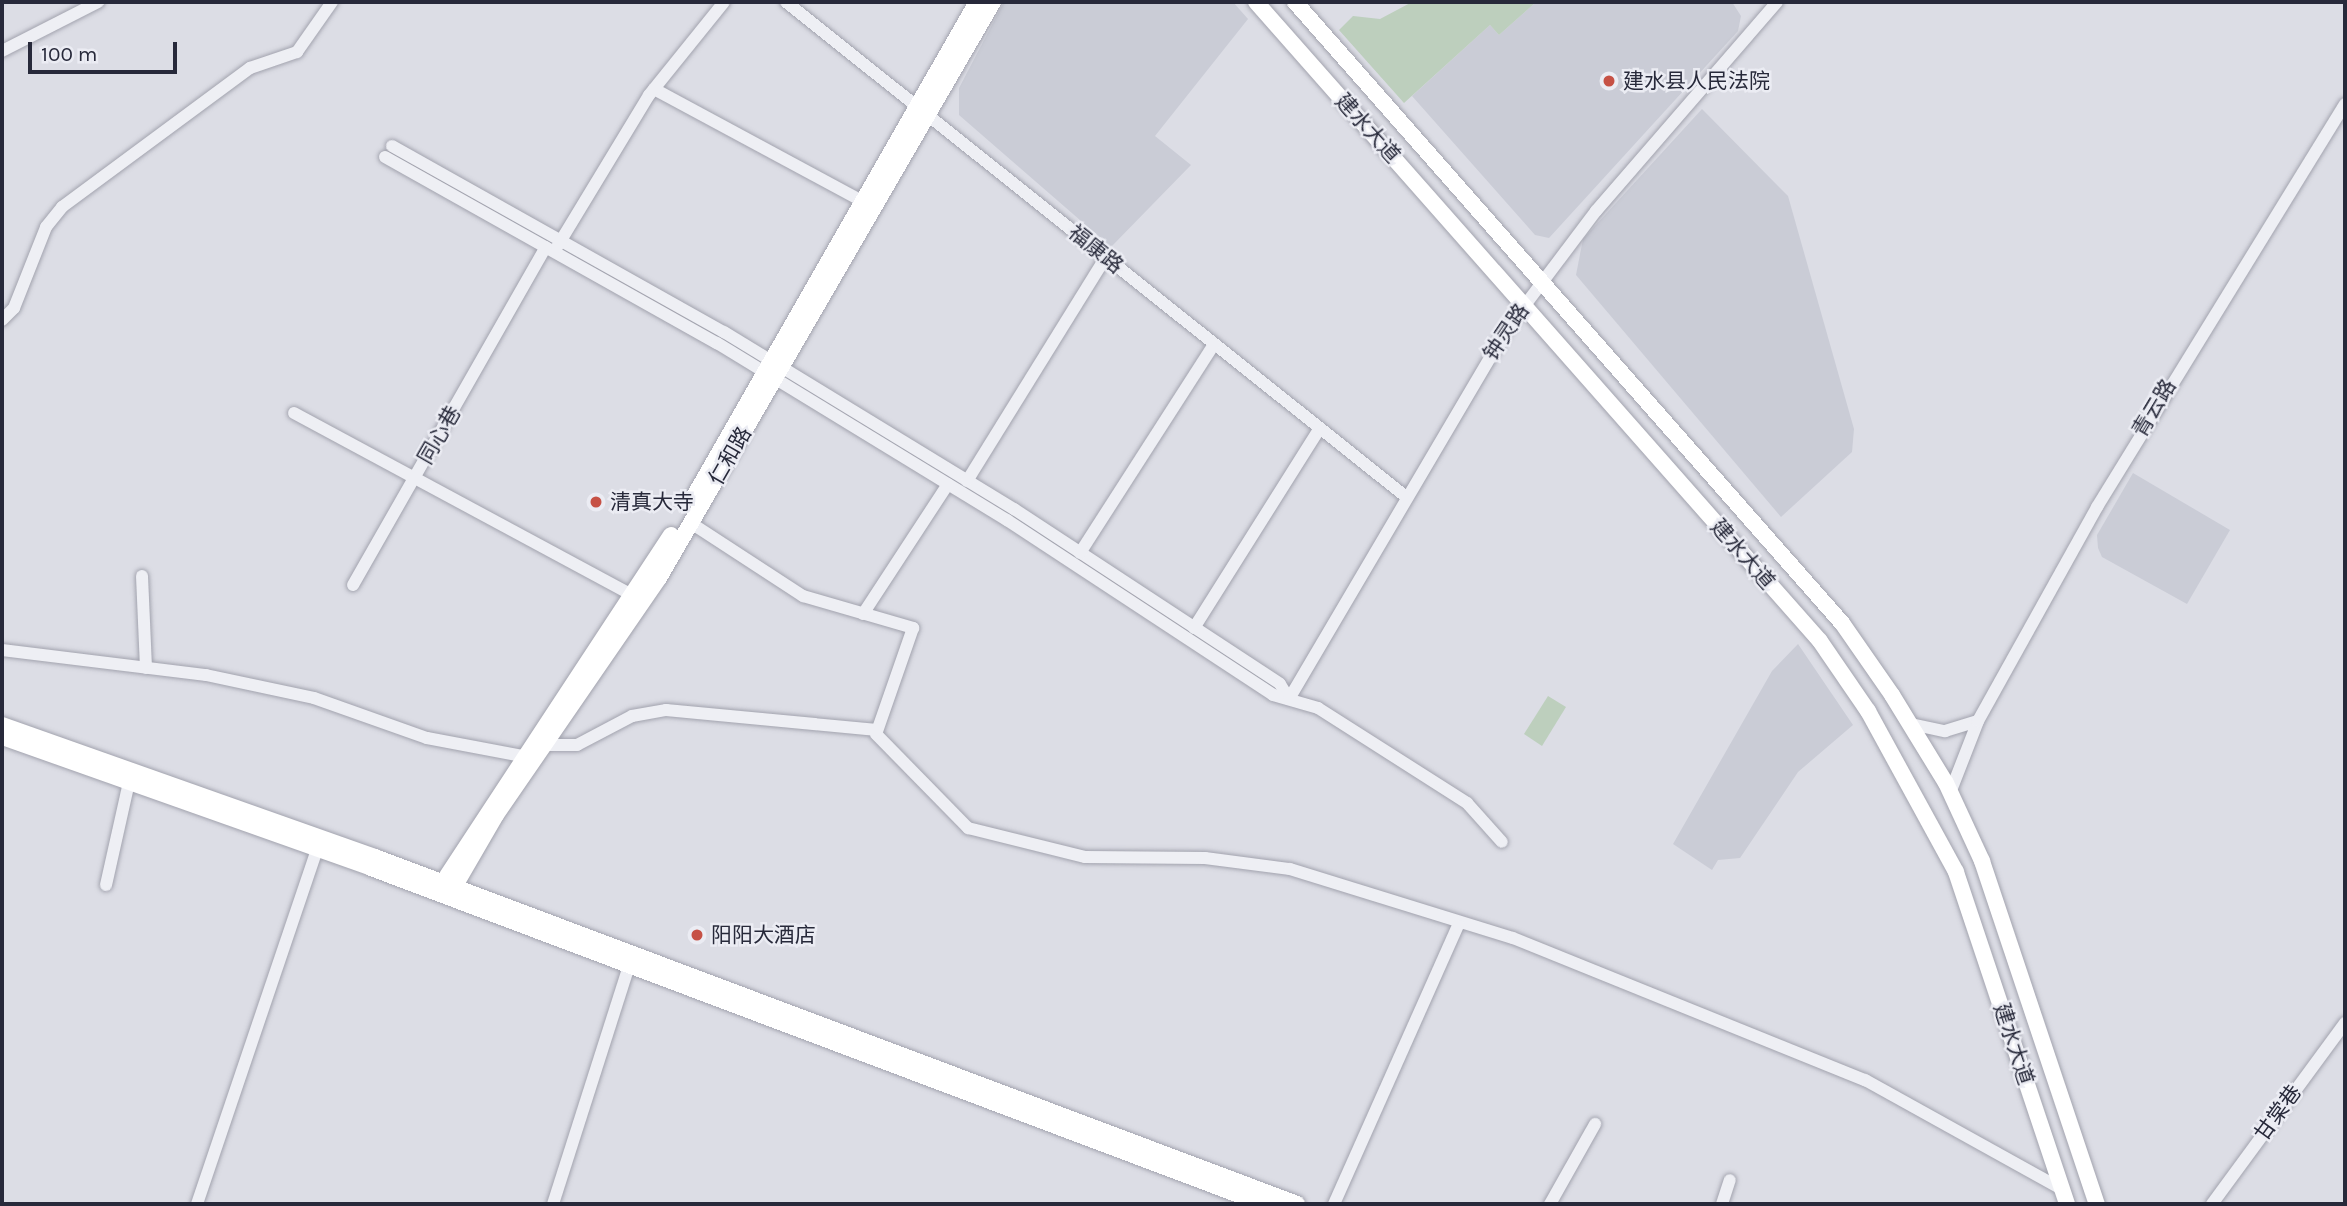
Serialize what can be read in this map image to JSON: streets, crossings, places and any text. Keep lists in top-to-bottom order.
{
  "streets": {
    "main road": ["建水大道", "仁和路"],
    "street": [
      "福康路",
      "钟灵路",
      "青云路",
      "同心巷",
      "甘棠巷"
    ]
  },
  "crossings": [
    ["建水大道", "钟灵路"],
    ["建水大道", "青云路"],
    ["福康路", "钟灵路"],
    ["福康路", "仁和路"],
    ["同心巷", "仁和路"]
  ],
  "places": ["建水县人民法院", "清真大寺", "阳阳大酒店"],
  "scale_bar": "100 m"
}
